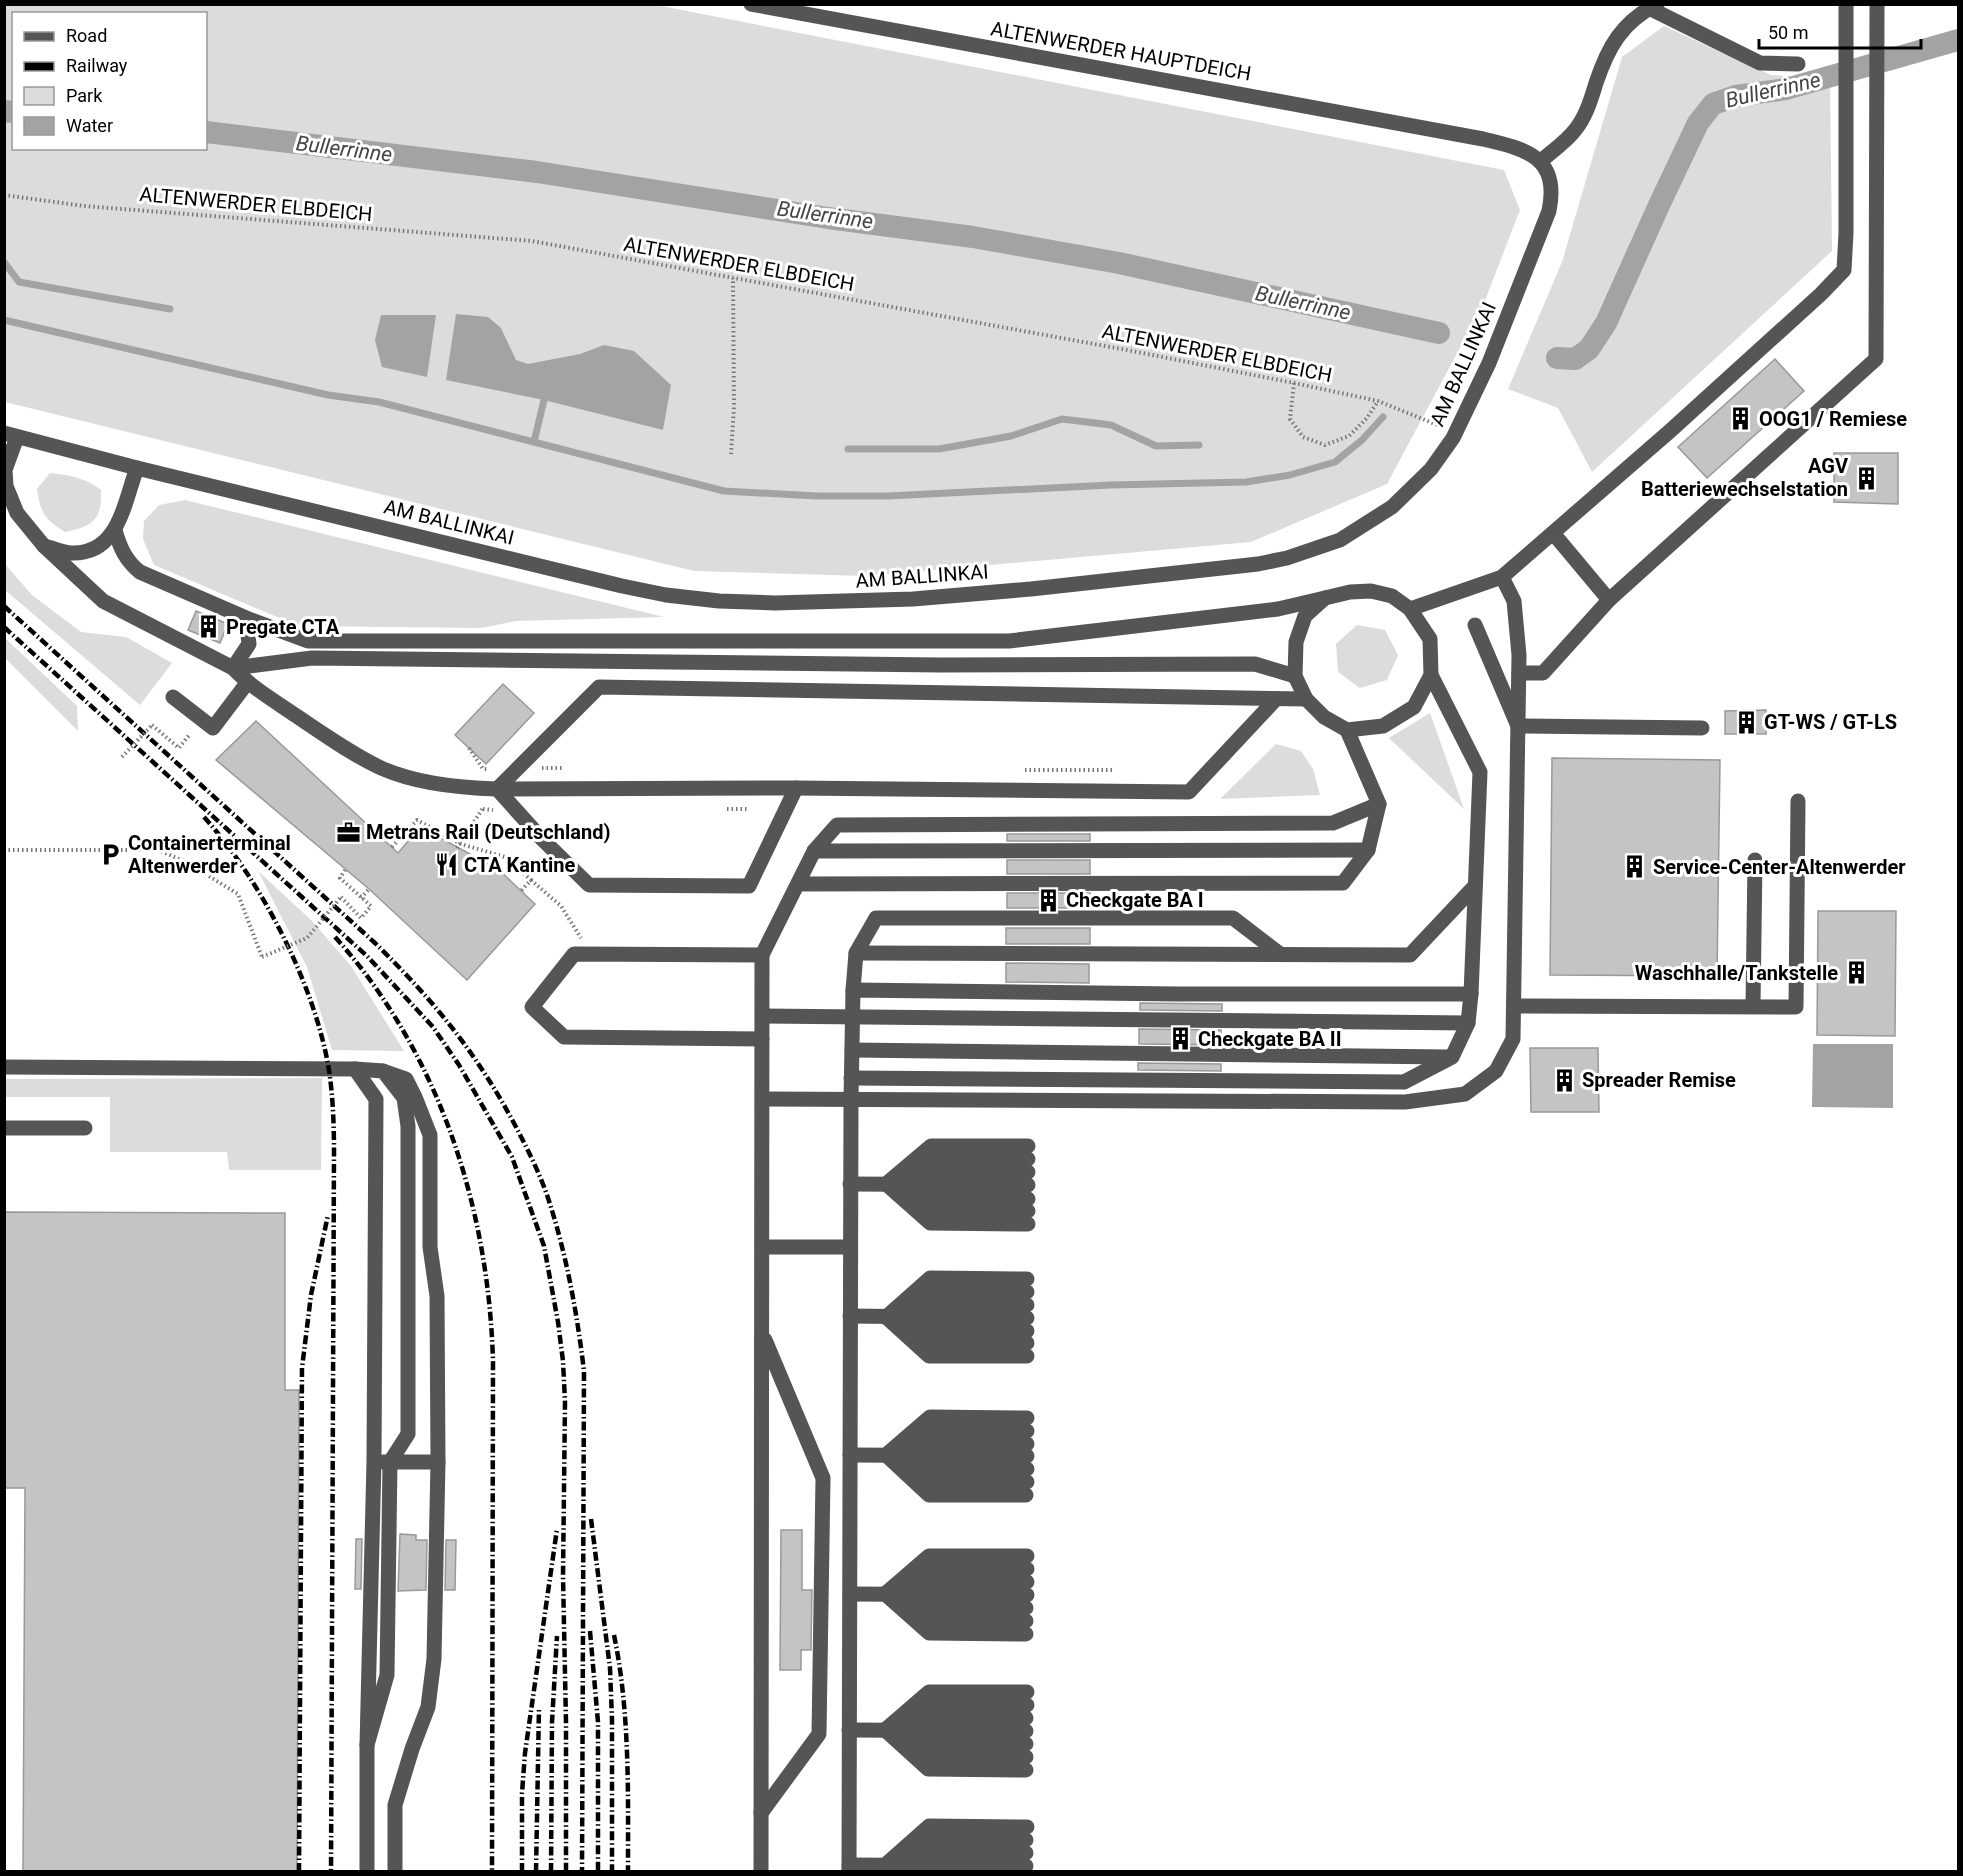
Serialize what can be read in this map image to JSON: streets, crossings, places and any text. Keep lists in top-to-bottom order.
{
  "streets": {
    "street": ["ALTENWERDER HAUPTDEICH", "AM BALLINKAI"],
    "path": ["ALTENWERDER ELBDEICH"]
  },
  "crossings": [
    ["ALTENWERDER HAUPTDEICH", "AM BALLINKAI"],
    ["ALTENWERDER ELBDEICH", "AM BALLINKAI"]
  ],
  "water": ["Bullerrinne"],
  "places": {
    "building": [
      "OOG1 / Remiese",
      "AGV Batteriewechselstation",
      "Pregate CTA",
      "GT-WS / GT-LS",
      "Service-Center-Altenwerder",
      "Checkgate BA I",
      "Waschhalle/Tankstelle",
      "Checkgate BA II",
      "Spreader Remise"
    ],
    "office": ["Metrans Rail (Deutschland)"],
    "parking": ["Containerterminal Altenwerder"],
    "restaurant": ["CTA Kantine"]
  },
  "legend": [
    "Road",
    "Railway",
    "Park",
    "Water"
  ],
  "scale_bar": "50 m"
}
